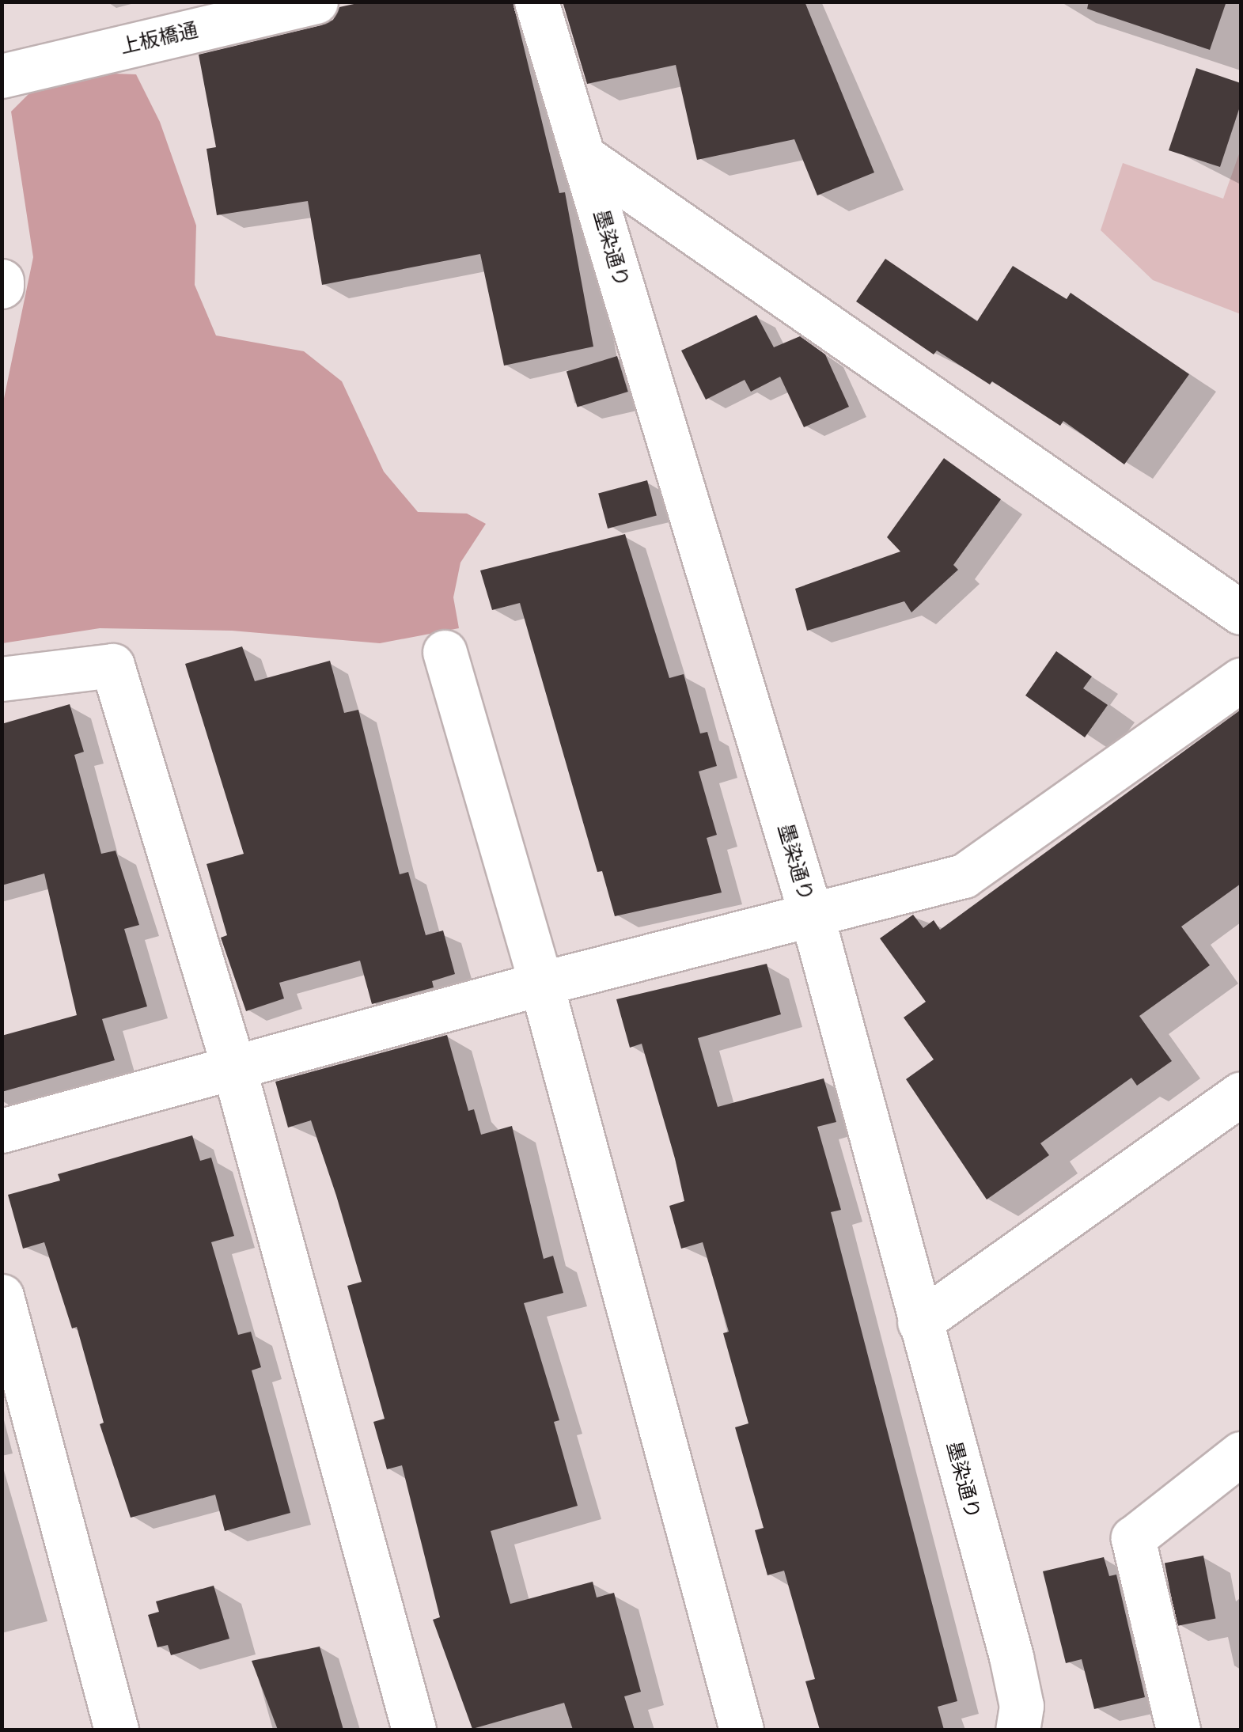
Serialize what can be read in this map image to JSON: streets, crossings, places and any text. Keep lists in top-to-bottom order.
{
  "streets": {
    "street": ["上板橋通", "墨染通り"]
  }
}
